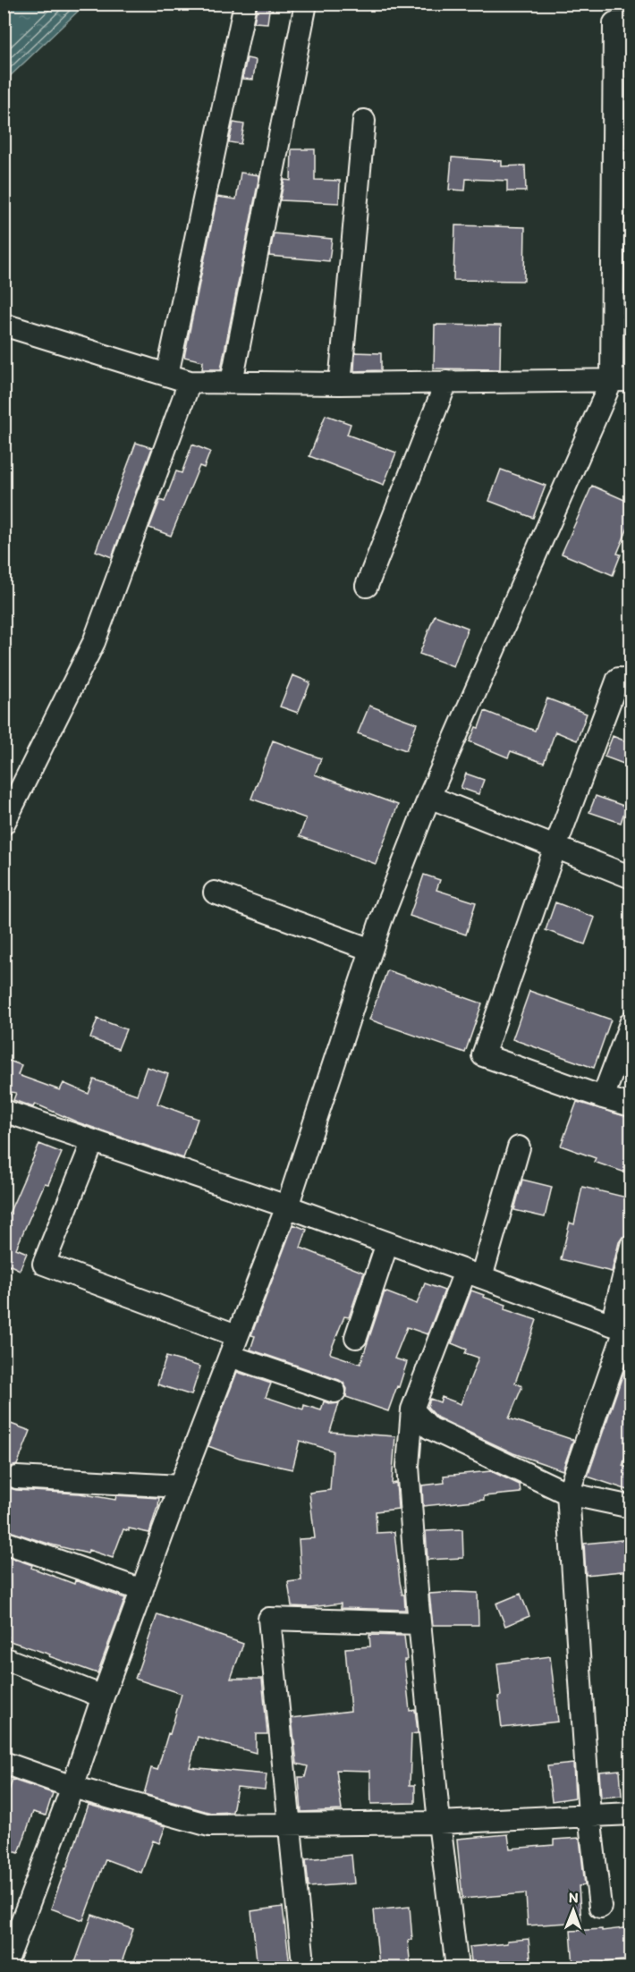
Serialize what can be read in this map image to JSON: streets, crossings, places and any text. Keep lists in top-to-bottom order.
{
  "north": "top"
}
